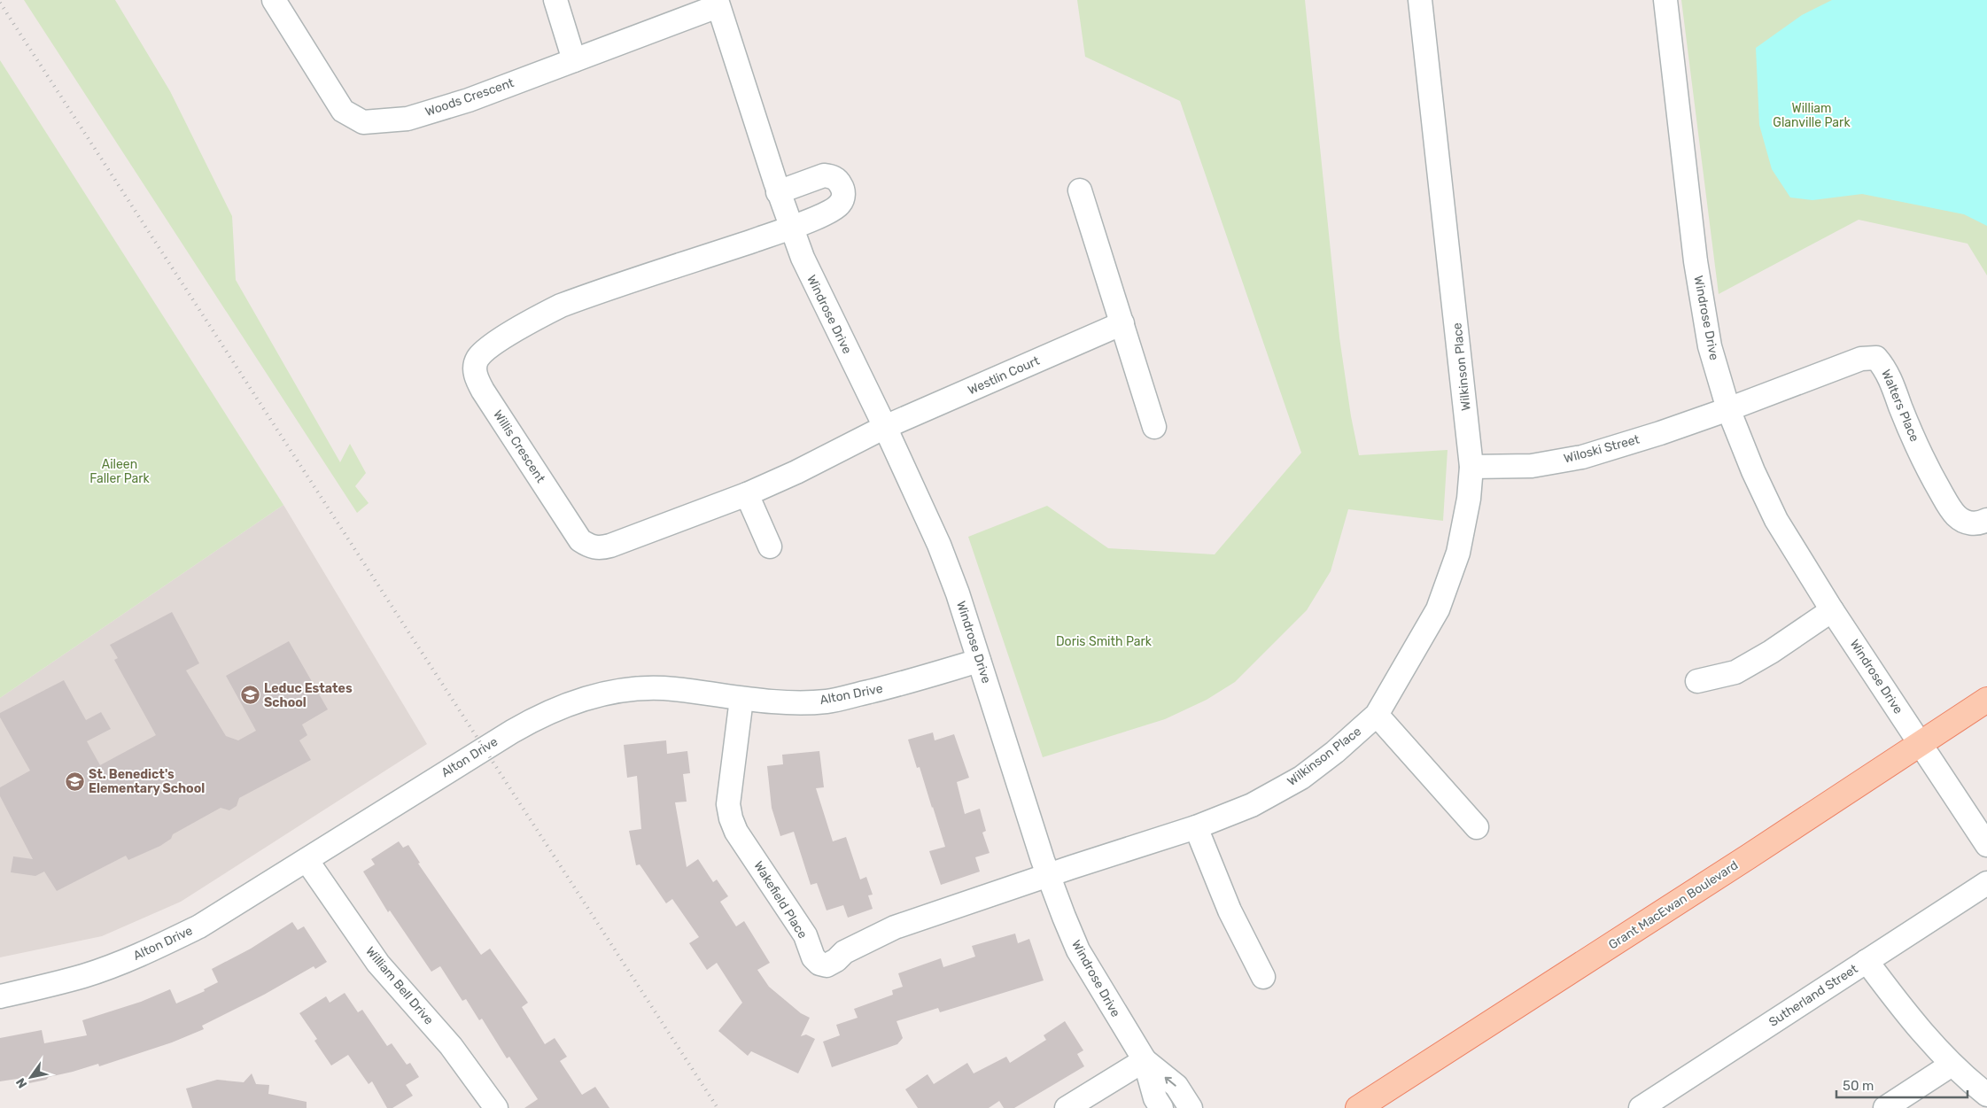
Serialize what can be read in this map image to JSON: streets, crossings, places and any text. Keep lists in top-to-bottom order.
{
  "streets": {
    "main road": ["Grant MacEwan Boulevard"],
    "street": [
      "Woods Crescent",
      "Windrose Drive",
      "Wilkinson Place",
      "Westlin Court",
      "Walters Place",
      "Willis Crescent",
      "Wiloski Street",
      "Alton Drive",
      "Wakefield Place",
      "William Bell Drive",
      "Sutherland Street"
    ]
  },
  "crossings": [
    ["Woods Crescent", "Windrose Drive"],
    ["Windrose Drive", "Wilkinson Place"],
    ["Windrose Drive", "Westlin Court"],
    ["Windrose Drive", "Walters Place"],
    ["Windrose Drive", "Willis Crescent"],
    ["Windrose Drive", "Wiloski Street"],
    ["Windrose Drive", "Alton Drive"],
    ["Windrose Drive", "Wakefield Place"],
    ["Windrose Drive", "Grant MacEwan Boulevard"],
    ["Wilkinson Place", "Wiloski Street"],
    ["Wilkinson Place", "Wakefield Place"],
    ["Westlin Court", "Willis Crescent"],
    ["Walters Place", "Wiloski Street"],
    ["Alton Drive", "Wakefield Place"],
    ["Alton Drive", "William Bell Drive"]
  ],
  "parks": ["William Glanville Park", "Aileen Faller Park", "Doris Smith Park"],
  "places": {
    "school or university": ["Leduc Estates School", "St. Benedict's Elementary School"]
  },
  "scale_bar": "50 m",
  "north": "bottom left"
}
